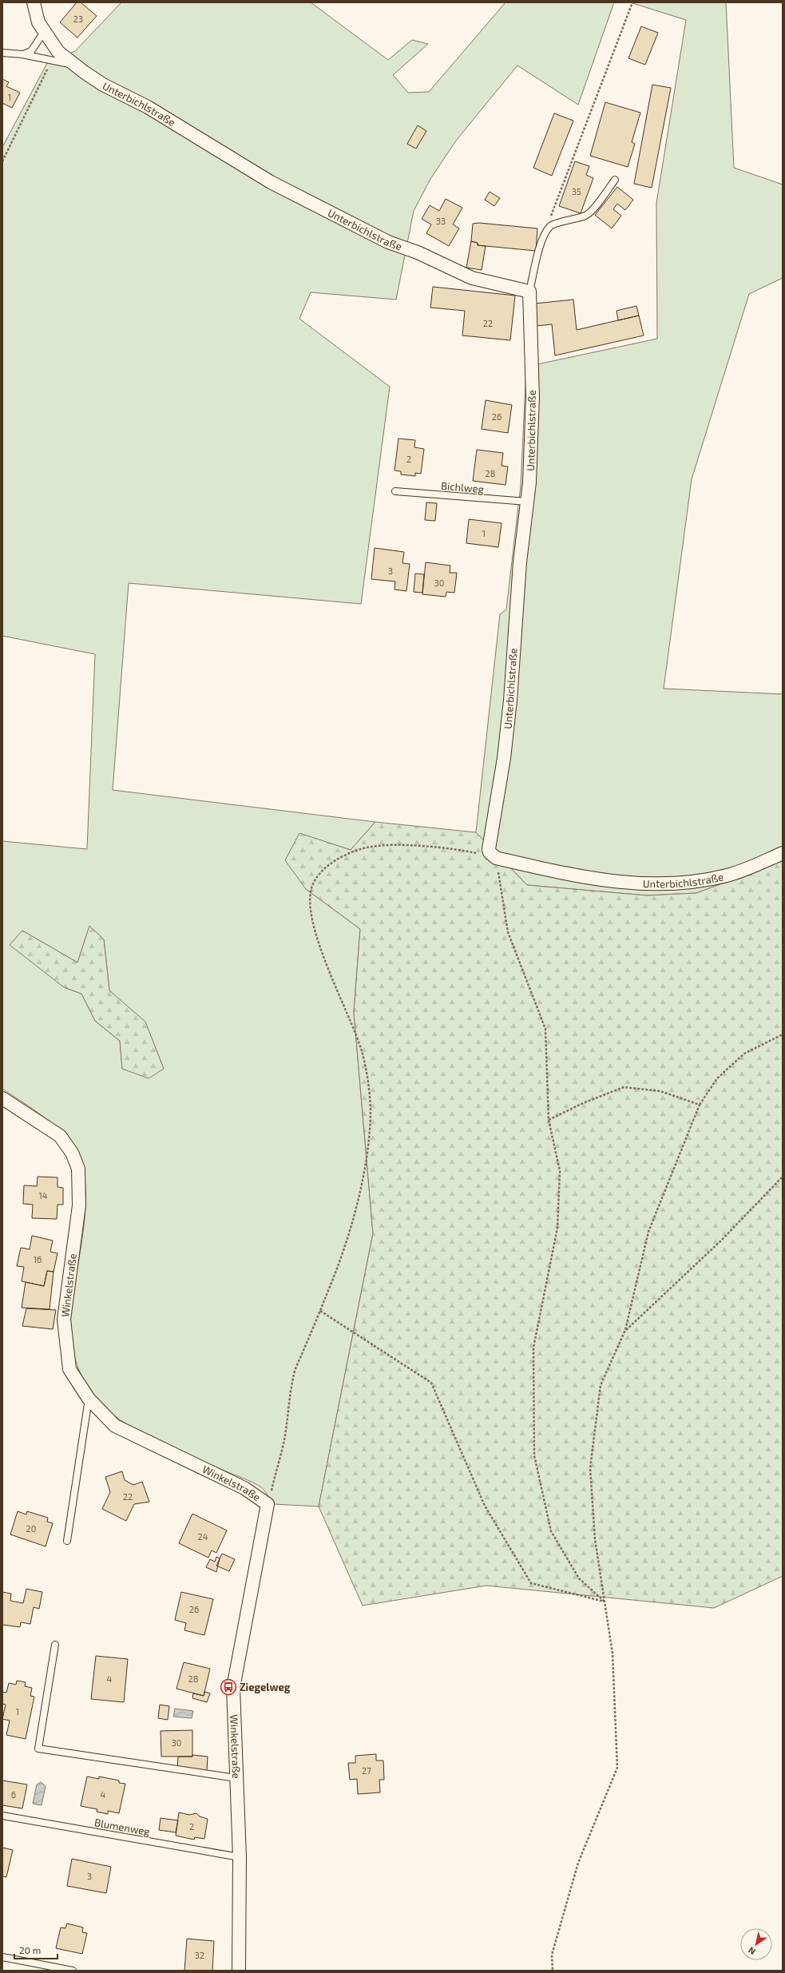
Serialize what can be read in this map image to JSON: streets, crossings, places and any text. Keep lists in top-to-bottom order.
{
  "streets": {
    "street": ["Unterbichlstraße", "Winkelstraße"],
    "lane": ["Bichlweg", "Blumenweg"]
  },
  "crossings": [
    ["Unterbichlstraße", "Bichlweg"],
    ["Winkelstraße", "Blumenweg"]
  ],
  "places": {
    "bus stop": ["Ziegelweg"]
  },
  "house_numbers": [
    "23",
    "1",
    "35",
    "33",
    "22",
    "26",
    "2",
    "28",
    "1",
    "3",
    "30",
    "14",
    "16",
    "22",
    "20",
    "24",
    "26",
    "4",
    "28",
    "1",
    "30",
    "27",
    "6",
    "4",
    "2",
    "3",
    "32"
  ],
  "scale_bar": "20 m",
  "north": "bottom left"
}
